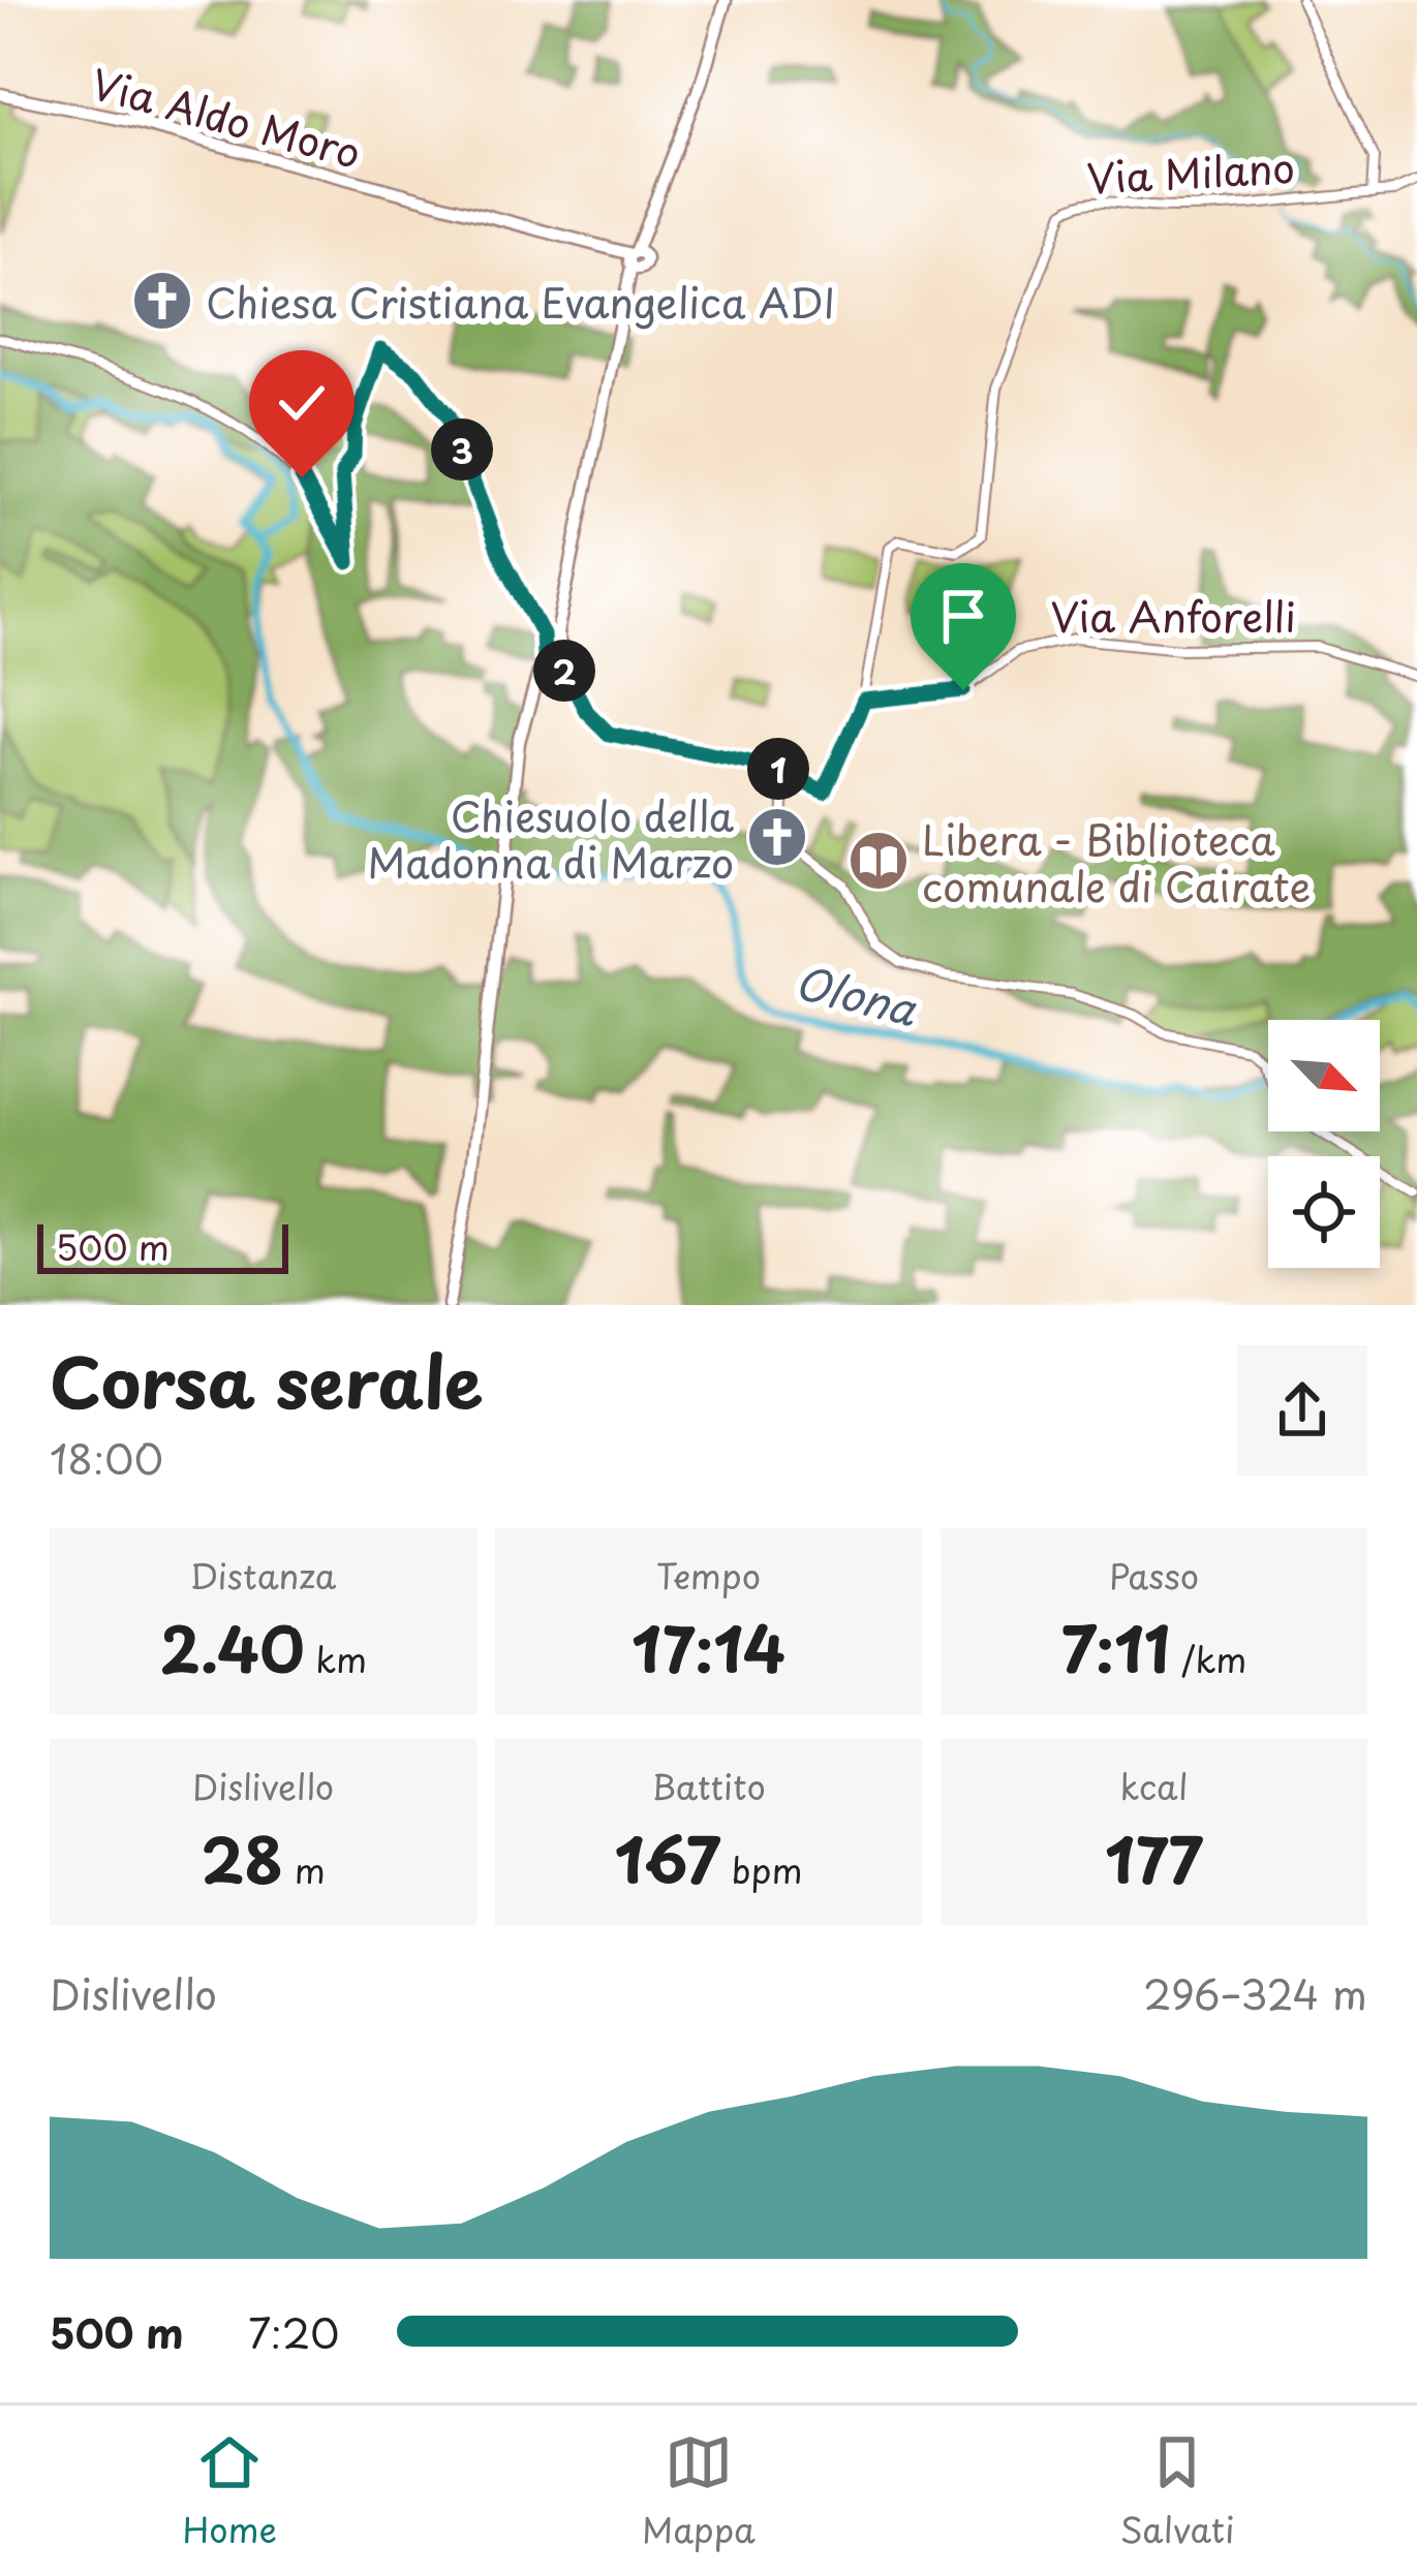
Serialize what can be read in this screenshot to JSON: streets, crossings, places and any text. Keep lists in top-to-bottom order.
{
  "streets": {
    "main road": ["Via Aldo Moro"],
    "street": ["Via Milano", "Via Anforelli"]
  },
  "crossings": [
    ["Via Milano", "Via Anforelli"]
  ],
  "water": ["Olona"],
  "places": {
    "church": ["Chiesa Cristiana Evangelica ADI", "Chiesuolo della Madonna di Marzo"],
    "library": ["Libera - Biblioteca comunale di Cairate"]
  },
  "scale_bar": "500 m",
  "north": "bottom right",
  "page": {
    "pins": ["3", "2", "1"],
    "scale": "500 m",
    "heading": ["Corsa serale", "18:00"],
    "stats": [
      ["Distanza", "2.40 km"],
      ["Tempo", "17:14"],
      ["Passo", "7:11 /km"],
      ["Dislivello", "28 m"],
      ["Battito", "167 bpm"],
      ["kcal", "177"]
    ],
    "chart": ["Dislivello", "296–324 m"],
    "list": [
      {
        "name": "500 m",
        "note": "7:20"
      }
    ],
    "tabs": ["Home", "Mappa", "Salvati"]
  }
}
